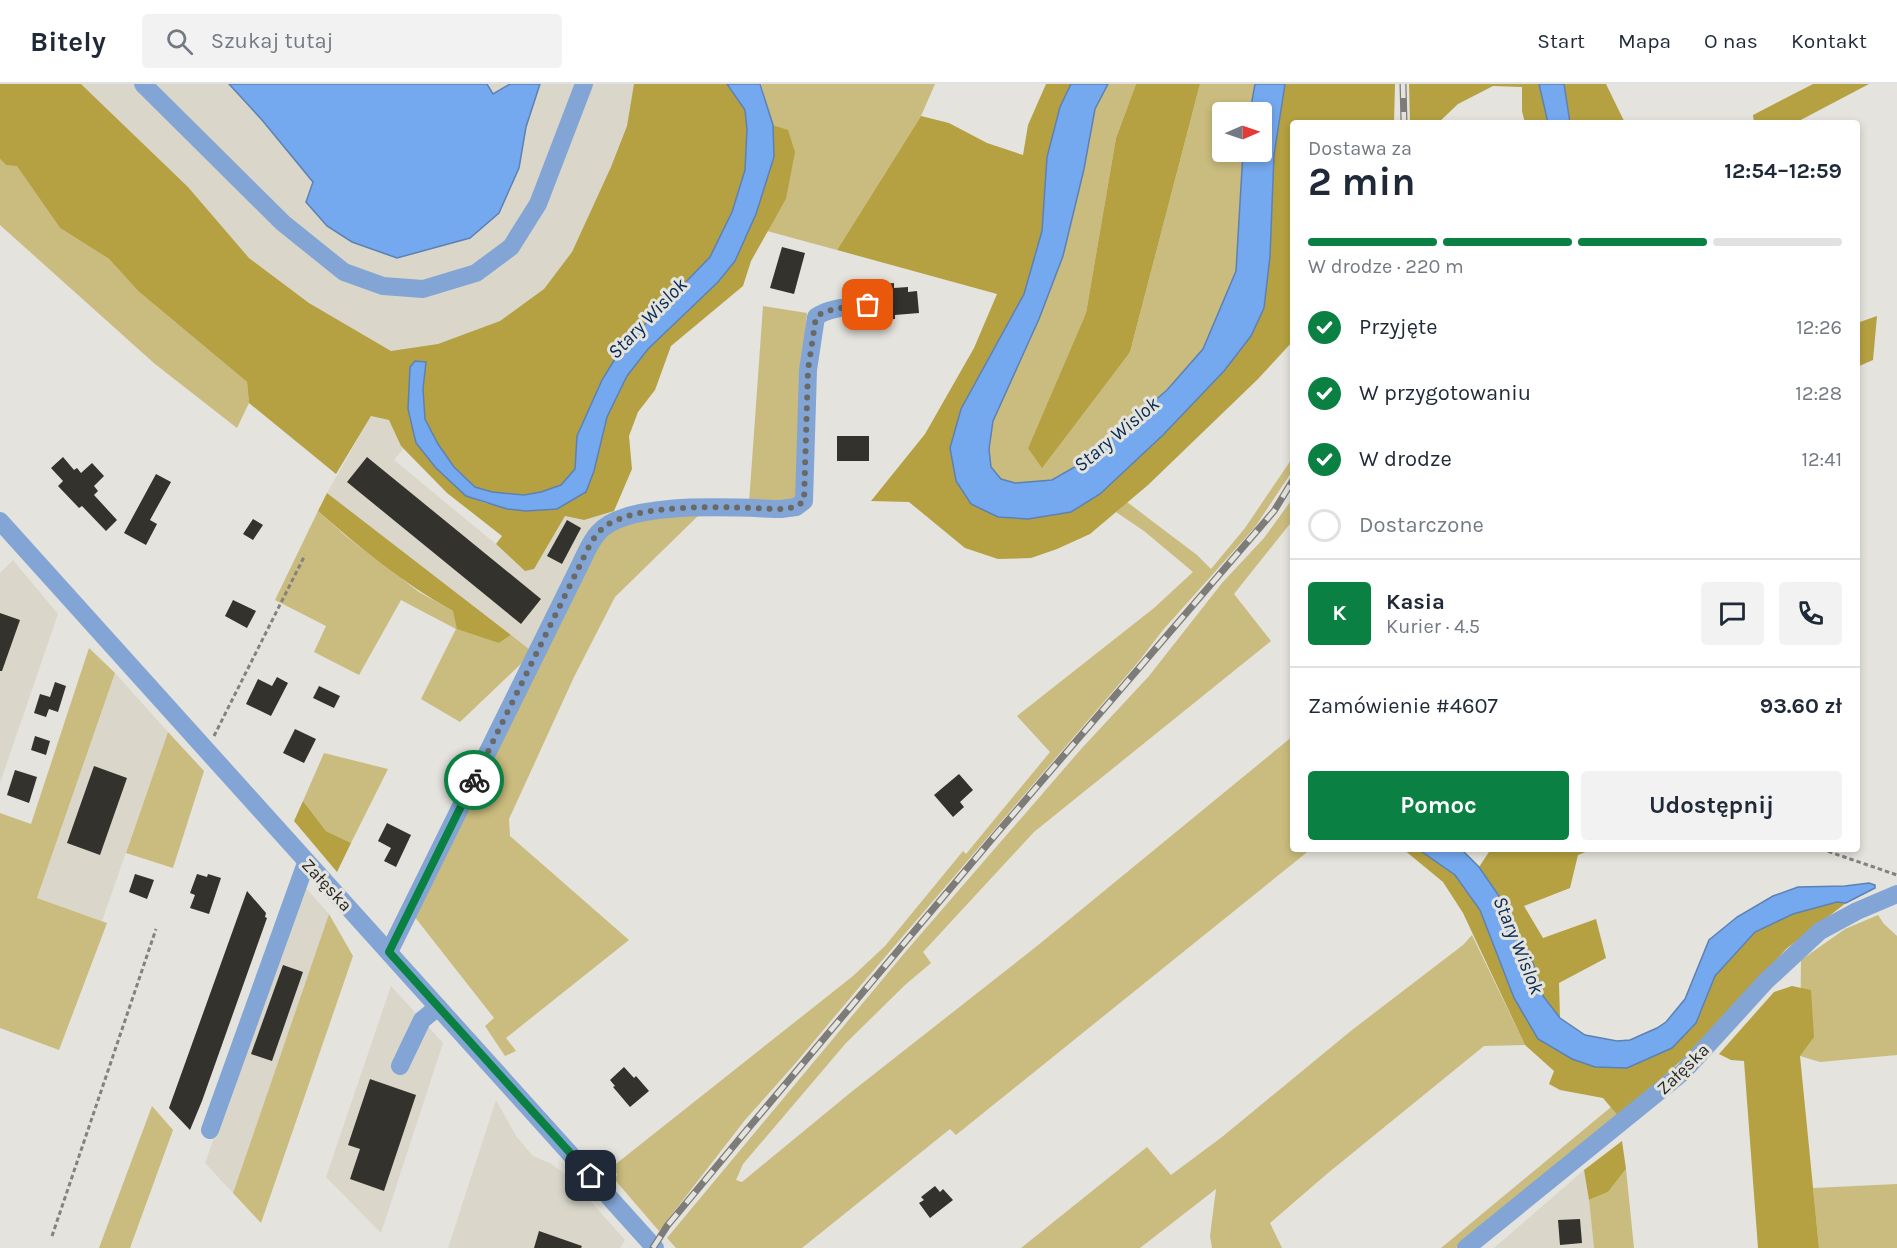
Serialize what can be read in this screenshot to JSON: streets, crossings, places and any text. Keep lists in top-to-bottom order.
{
  "streets": {
    "street": ["Załęska"]
  },
  "water": ["Stary Wislok"],
  "north": "right",
  "page": {
    "header": "Bitely",
    "search": "Szukaj tutaj",
    "nav": [
      "Start",
      "Mapa",
      "O nas",
      "Kontakt"
    ],
    "heading": ["2 min", "Dostawa za", "12:54–12:59"],
    "panel": [
      "Kasia",
      "Kurier · 4.5",
      "Zamówienie #4607",
      "93.60 zł"
    ],
    "bar": "W drodze · 220 m",
    "list": [
      ["Przyjęte", "12:26"],
      ["W przygotowaniu", "12:28"],
      ["W drodze", "12:41"],
      "Dostarczone"
    ],
    "round": "K",
    "buttons": ["Pomoc", "Udostępnij"]
  }
}
